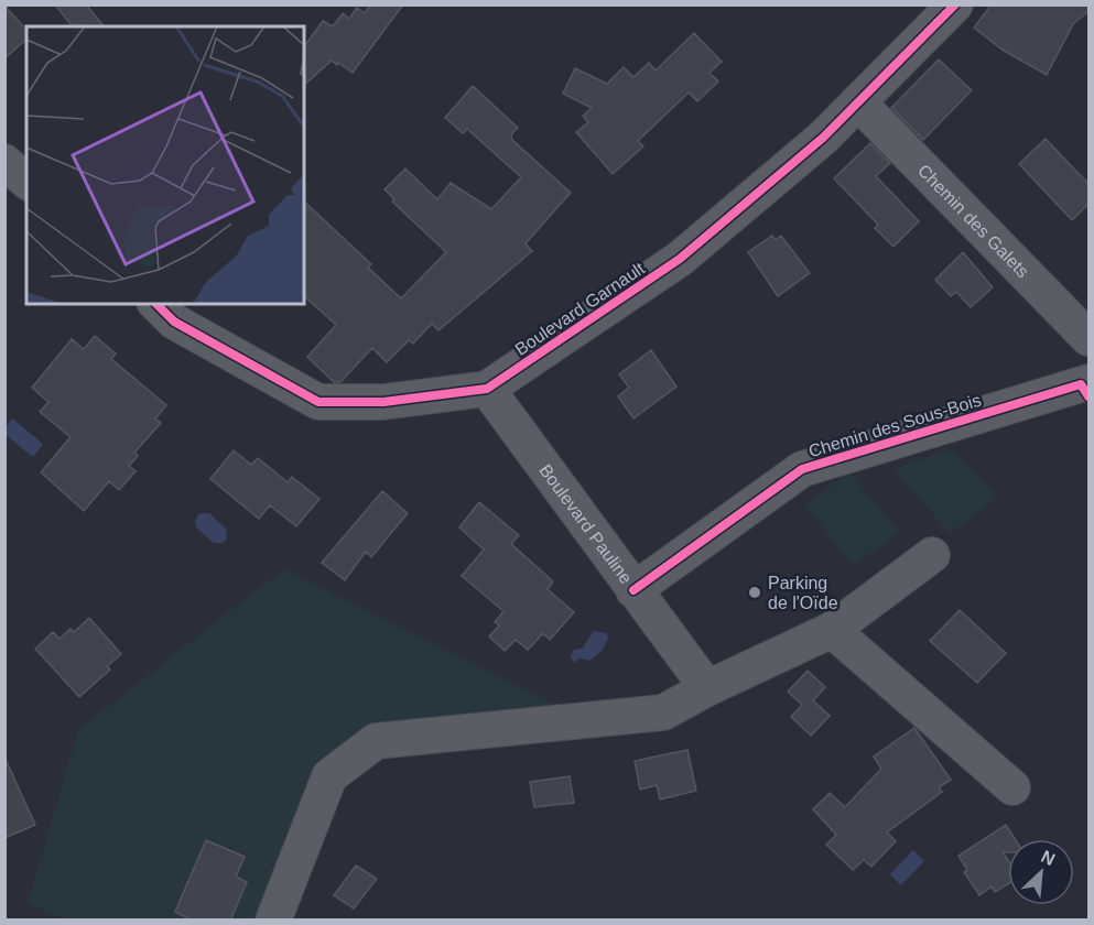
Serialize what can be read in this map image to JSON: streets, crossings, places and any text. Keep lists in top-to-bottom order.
{
  "streets": {
    "street": [
      "Chemin des Galets",
      "Boulevard Garnault",
      "Chemin des Sous-Bois",
      "Boulevard Pauline"
    ]
  },
  "crossings": [
    ["Chemin des Galets", "Boulevard Garnault"],
    ["Boulevard Garnault", "Boulevard Pauline"],
    ["Chemin des Sous-Bois", "Boulevard Pauline"]
  ],
  "places": ["Parking de l'Oïde"],
  "north": "top right"
}
